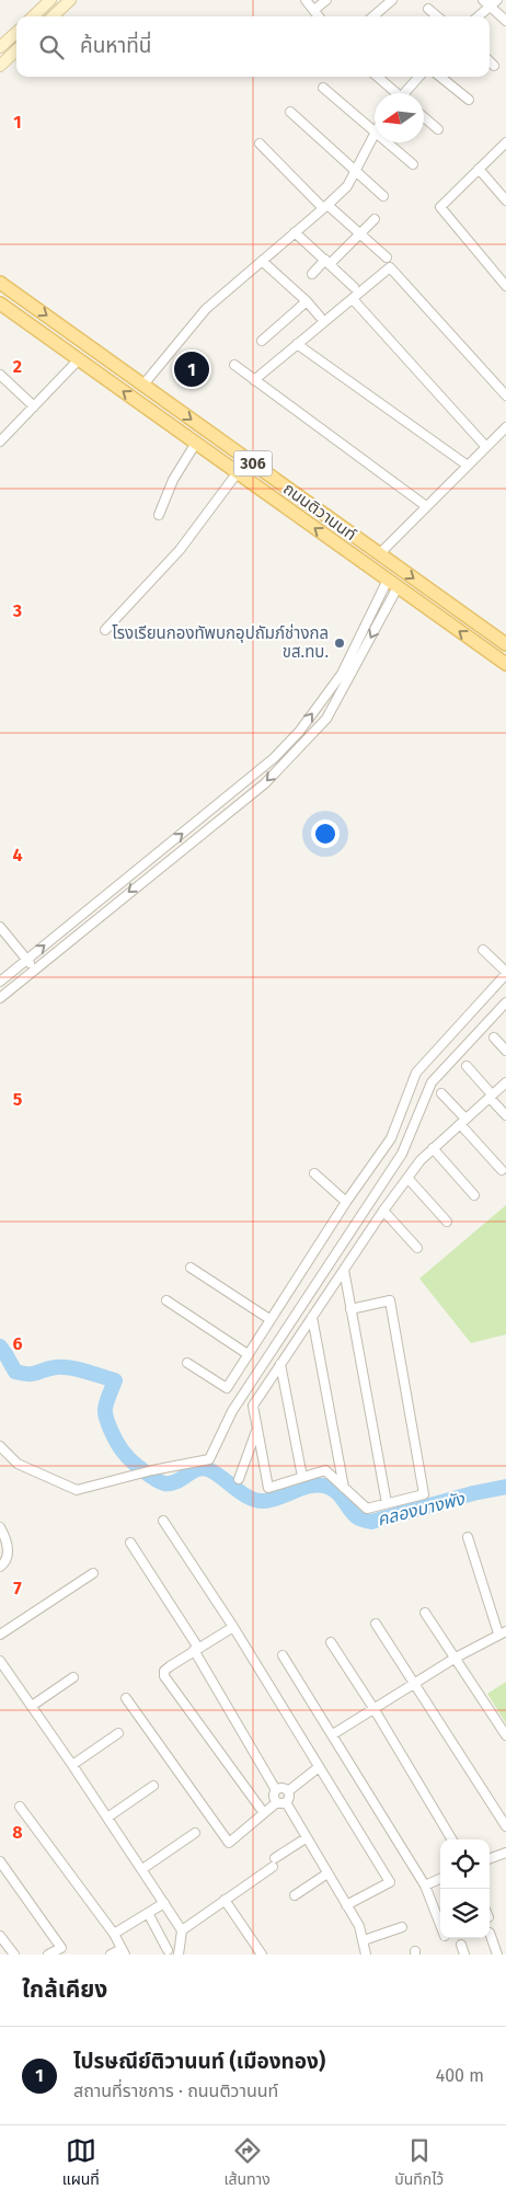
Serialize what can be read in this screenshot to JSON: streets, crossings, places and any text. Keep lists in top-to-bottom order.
{
  "streets": {
    "main road": ["306", "ถนนติวานนท์"]
  },
  "water": ["คลองบางพัง"],
  "places": ["โรงเรียนกองทัพบกอุปถัมภ์ช่างกล ขส.ทบ."],
  "north": "left",
  "page": {
    "search": "ค้นหาที่นี่",
    "pins": "1",
    "heading": "ใกล้เคียง",
    "list": [
      {
        "mark": "1",
        "name": "ไปรษณีย์ติวานนท์ (เมืองทอง)",
        "note": "สถานที่ราชการ · ถนนติวานนท์",
        "value": "400 m"
      }
    ],
    "nav": ["แผนที่", "เส้นทาง", "บันทึกไว้"]
  },
  "grid": {
    "rows": [
      "1",
      "2",
      "3",
      "4",
      "5",
      "6",
      "7",
      "8"
    ]
  }
}
